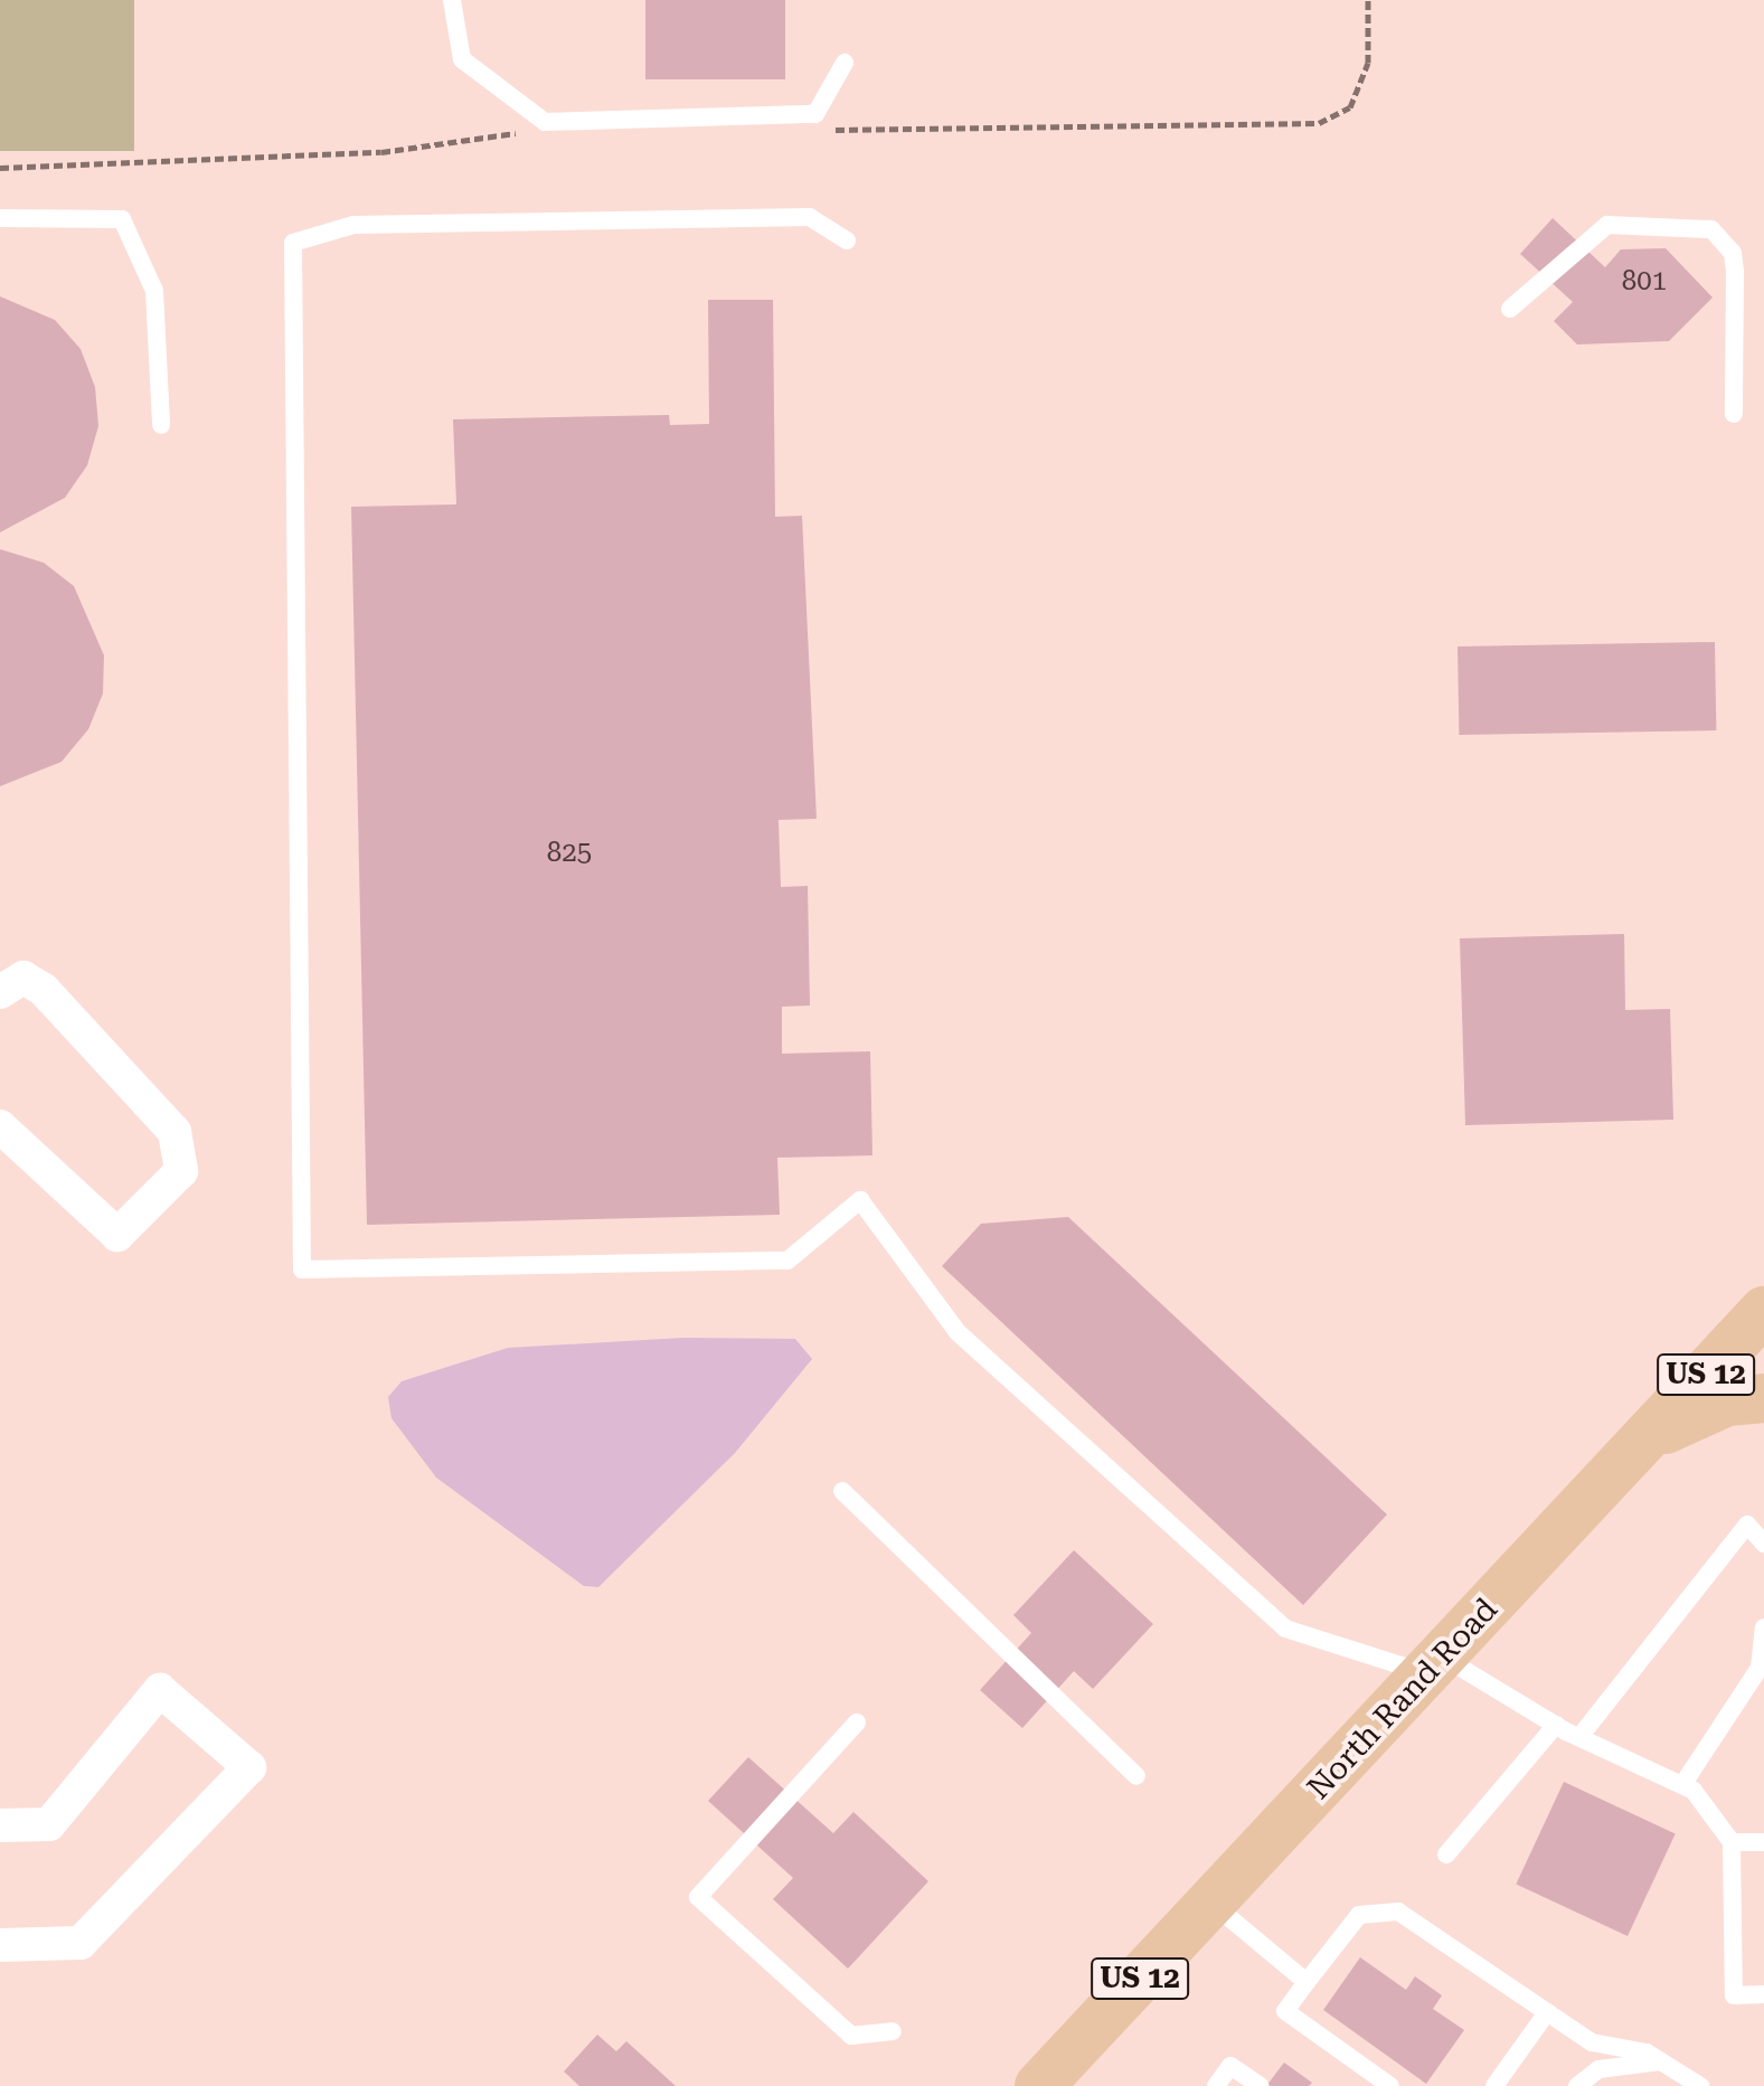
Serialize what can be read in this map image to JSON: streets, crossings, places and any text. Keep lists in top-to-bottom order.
{
  "streets": {
    "main road": ["US 12", "North Rand Road"]
  },
  "house_numbers": ["801", "825"]
}
